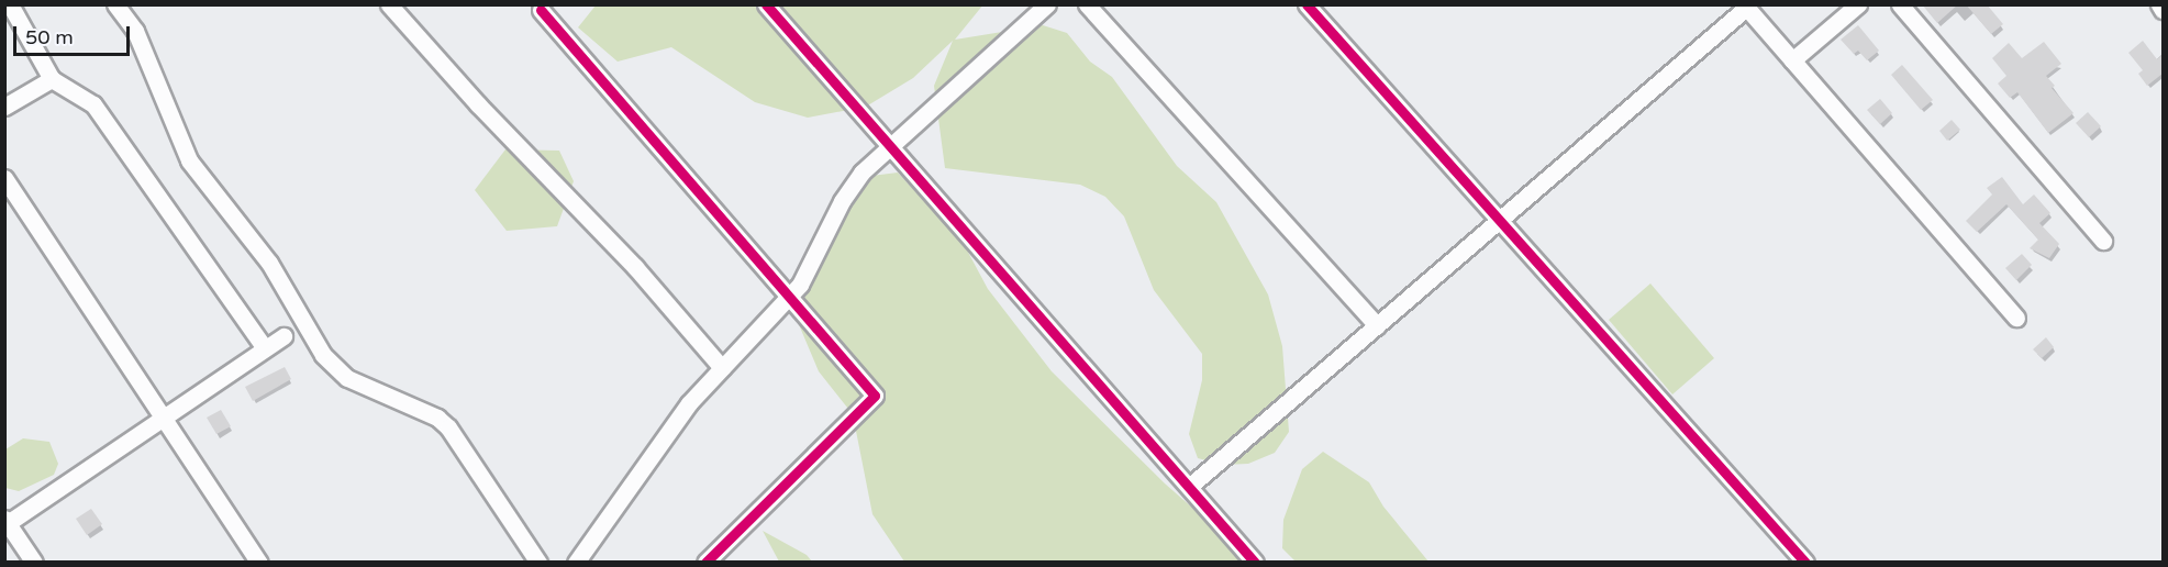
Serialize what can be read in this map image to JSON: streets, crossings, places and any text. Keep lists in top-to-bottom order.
{
  "scale_bar": "50 m"
}
